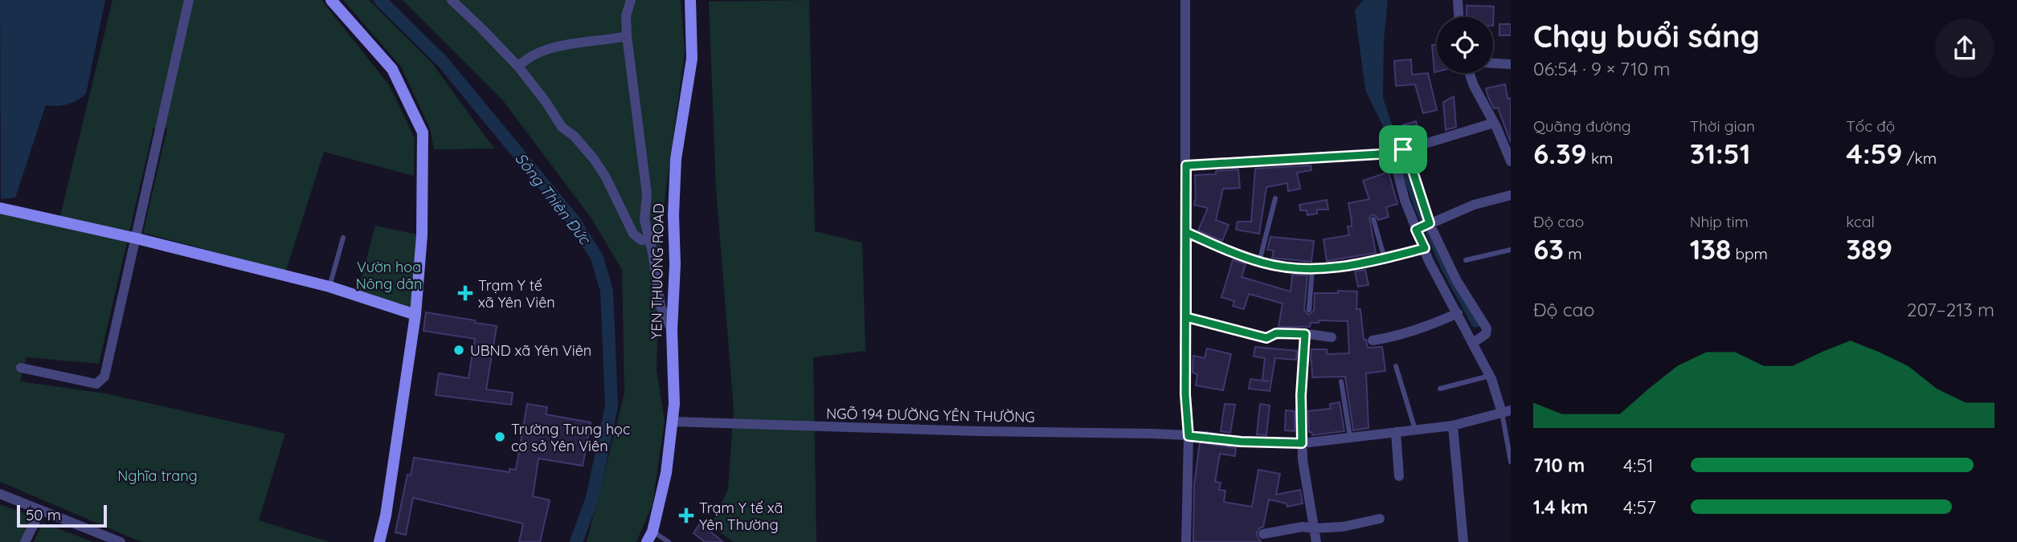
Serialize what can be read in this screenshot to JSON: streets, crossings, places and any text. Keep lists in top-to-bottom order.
{
  "streets": {
    "street": ["YEN THUONG ROAD", "NGÕ 194 ĐƯỜNG YÊN THƯỜNG"]
  },
  "crossings": [
    ["YEN THUONG ROAD", "NGÕ 194 ĐƯỜNG YÊN THƯỜNG"]
  ],
  "water": ["Sông Thiên Đức"],
  "parks": ["Vườn hoa Nông dân", "Nghĩa trang"],
  "places": {
    "health": ["Trạm Y tế xã Yên Viên", "Trạm Y tế xã Yên Thường"],
    "other": ["UBND xã Yên Viên", "Trường Trung học cơ sở Yên Viên"]
  },
  "scale_bar": "50 m",
  "page": {
    "heading": ["Chạy buổi sáng", "06:54 · 9 × 710 m"],
    "stats": [
      ["Quãng đường", "6.39 km"],
      ["Thời gian", "31:51"],
      ["Tốc độ", "4:59 /km"],
      ["Độ cao", "63 m"],
      ["Nhịp tim", "138 bpm"],
      ["kcal", "389"]
    ],
    "chart": ["Độ cao", "207–213 m"],
    "list": [
      {
        "name": "710 m",
        "note": "4:51"
      },
      {
        "name": "1.4 km",
        "note": "4:57"
      }
    ],
    "scale": "50 m"
  }
}
